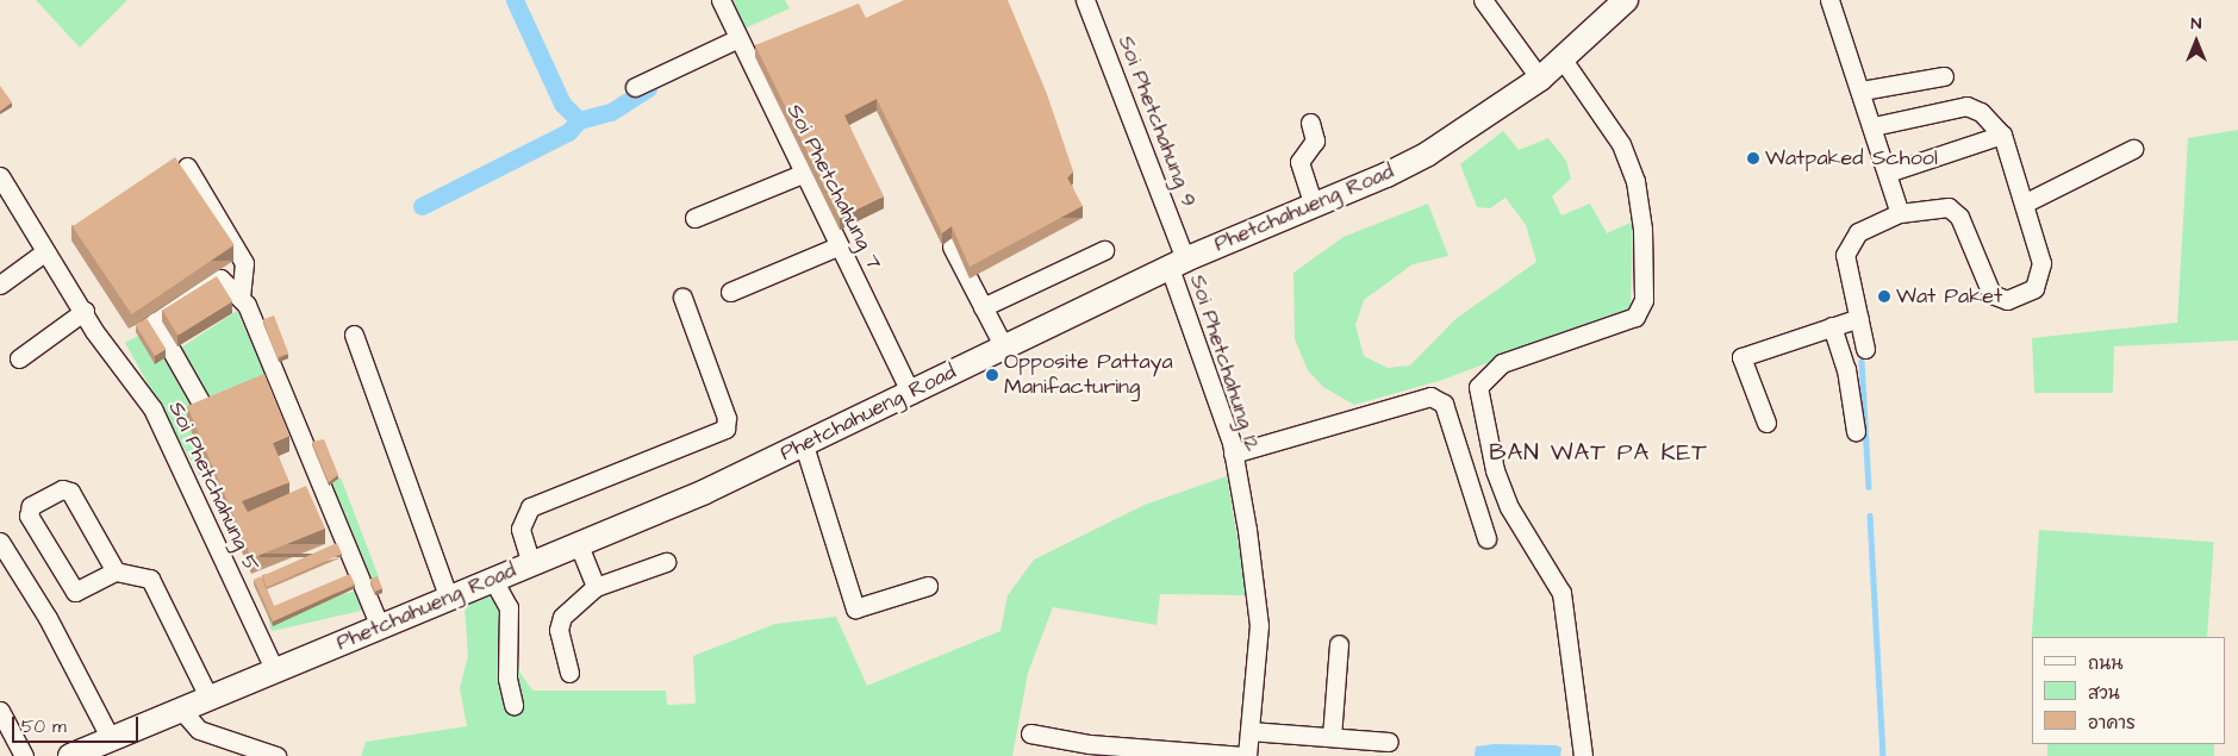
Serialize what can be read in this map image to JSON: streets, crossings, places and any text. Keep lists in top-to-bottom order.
{
  "streets": {
    "main road": ["Phetchahueng Road"],
    "street": [
      "Soi Phetchahung 9",
      "Soi Phetchahung 7",
      "Soi Phetchahung 12",
      "Soi Phetchahung 5"
    ]
  },
  "crossings": [
    ["Soi Phetchahung 9", "Phetchahueng Road"],
    ["Soi Phetchahung 9", "Soi Phetchahung 12"],
    ["Soi Phetchahung 7", "Phetchahueng Road"],
    ["Phetchahueng Road", "Soi Phetchahung 12"],
    ["Phetchahueng Road", "Soi Phetchahung 5"]
  ],
  "districts": ["BAN WAT PA KET"],
  "places": ["Watpaked School", "Wat Paket", "Opposite Pattaya Manifacturing"],
  "legend": ["ถนน", "สวน", "อาคาร"],
  "scale_bar": "50 m",
  "north": "top"
}
